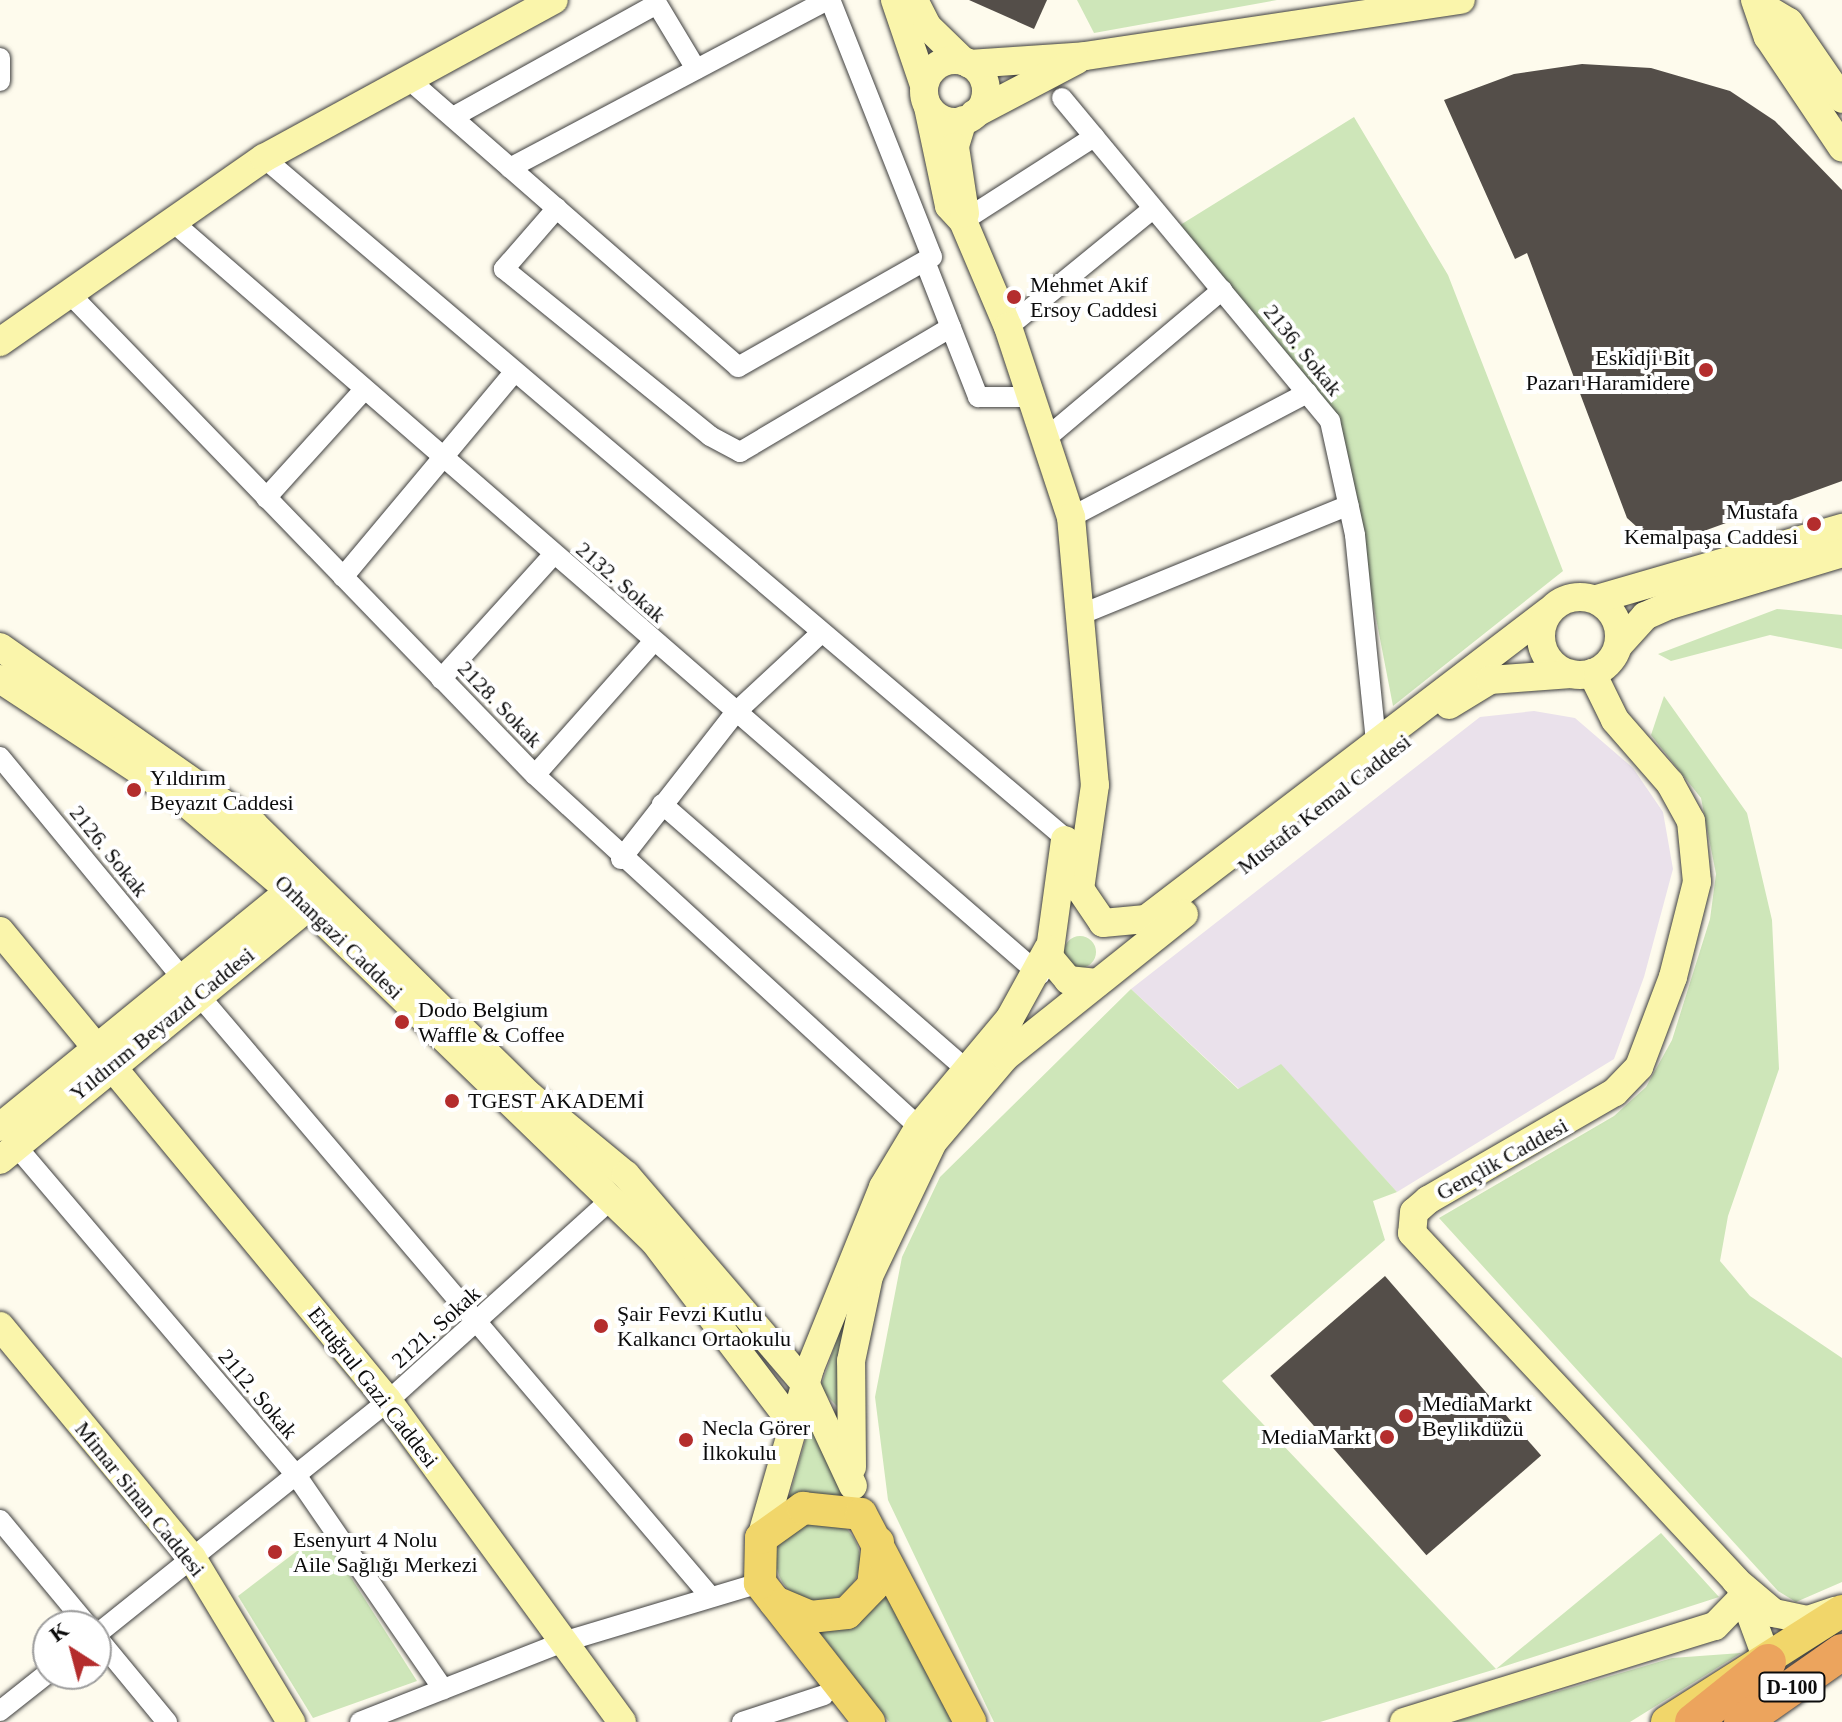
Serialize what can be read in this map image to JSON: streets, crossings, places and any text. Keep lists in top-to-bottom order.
{
  "streets": {
    "highway": ["D-100"],
    "main road": [
      "Mustafa Kemal Caddesi",
      "Orhangazi Caddesi",
      "Yıldırım Beyazıd Caddesi",
      "Gençlik Caddesi",
      "Ertuğrul Gazi Caddesi",
      "Mimar Sinan Caddesi"
    ],
    "street": [
      "2136. Sokak",
      "2132. Sokak",
      "2128. Sokak",
      "2126. Sokak",
      "2121. Sokak",
      "2112. Sokak"
    ]
  },
  "crossings": [
    ["2136. Sokak", "Mustafa Kemal Caddesi"],
    ["2132. Sokak", "Mustafa Kemal Caddesi"],
    ["Mustafa Kemal Caddesi", "Gençlik Caddesi"],
    ["2126. Sokak", "Yıldırım Beyazıd Caddesi"],
    ["2126. Sokak", "2121. Sokak"],
    ["Orhangazi Caddesi", "Yıldırım Beyazıd Caddesi"],
    ["Orhangazi Caddesi", "2121. Sokak"],
    ["Yıldırım Beyazıd Caddesi", "Ertuğrul Gazi Caddesi"],
    ["Yıldırım Beyazıd Caddesi", "2112. Sokak"],
    ["2121. Sokak", "Ertuğrul Gazi Caddesi"],
    ["2121. Sokak", "2112. Sokak"],
    ["2121. Sokak", "Mimar Sinan Caddesi"]
  ],
  "places": [
    "Mehmet Akif Ersoy Caddesi",
    "Eskidji Bit Pazarı Haramidere",
    "Mustafa Kemalpaşa Caddesi",
    "Yıldırım Beyazıt Caddesi",
    "Dodo Belgium Waffle & Coffee",
    "TGEST AKADEMİ",
    "Şair Fevzi Kutlu Kalkancı Ortaokulu",
    "MediaMarkt Beylikdüzü",
    "MediaMarkt",
    "Necla Görer İlkokulu",
    "Esenyurt 4 Nolu Aile Sağlığı Merkezi"
  ],
  "north": "top left"
}
